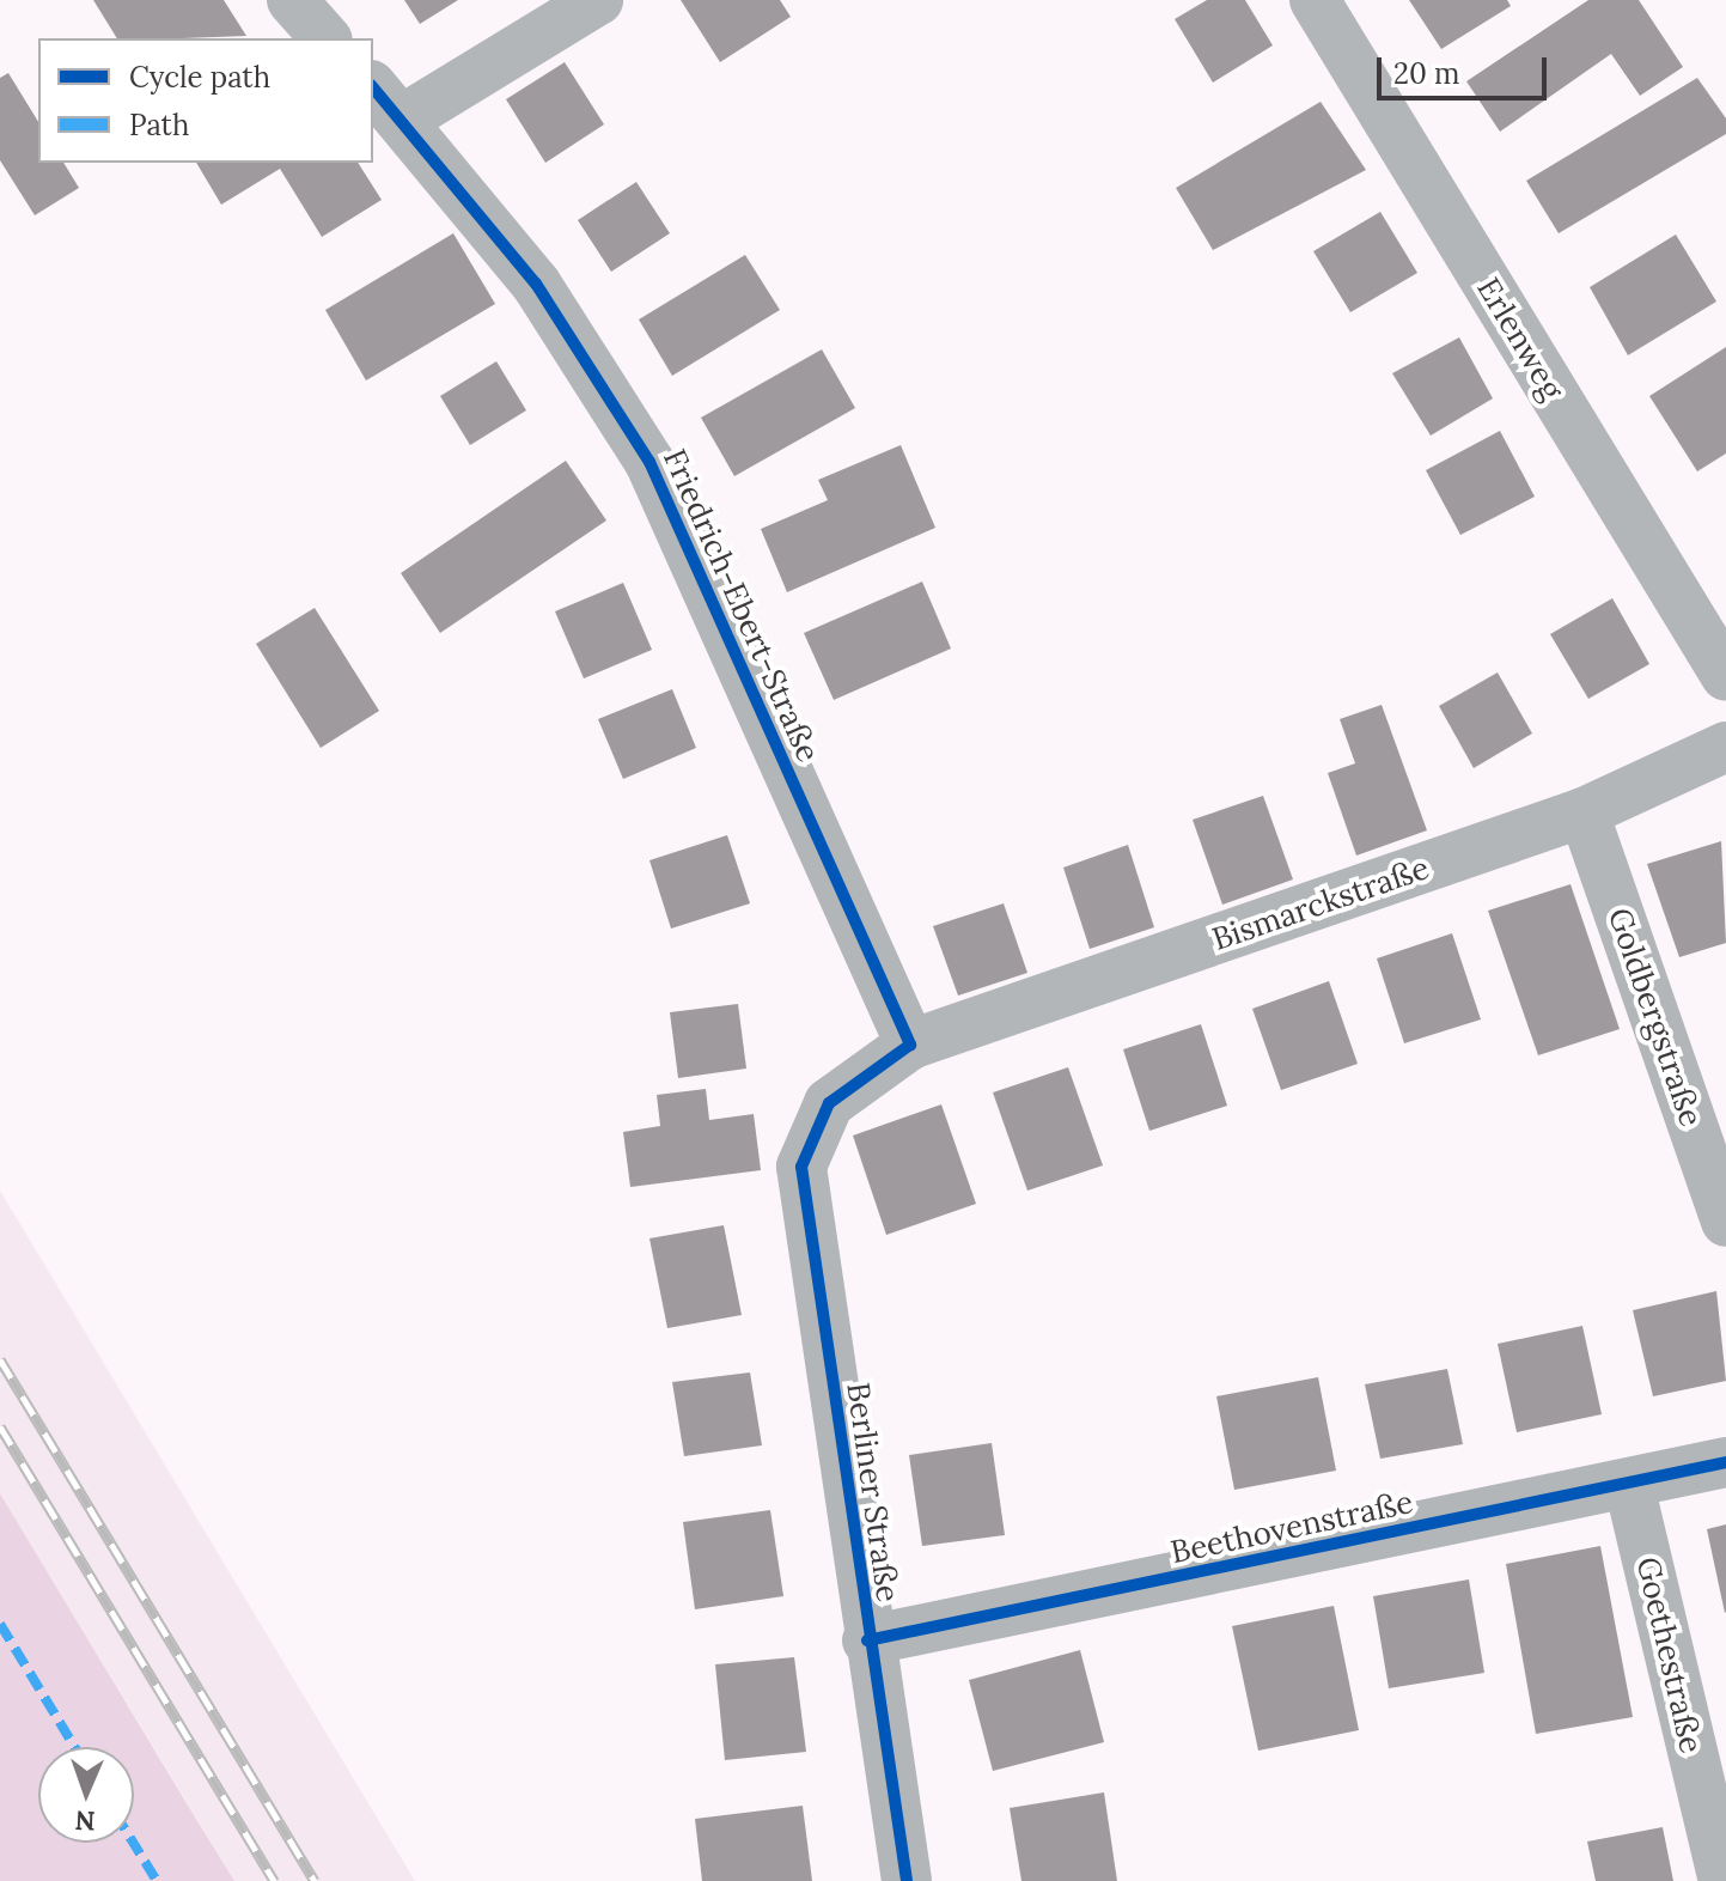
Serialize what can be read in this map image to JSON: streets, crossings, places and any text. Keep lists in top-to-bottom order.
{
  "streets": {
    "street": [
      "Erlenweg",
      "Friedrich-Ebert-Straße",
      "Bismarckstraße",
      "Goldbergstraße",
      "Berliner Straße",
      "Beethovenstraße",
      "Goethestraße"
    ]
  },
  "crossings": [
    ["Friedrich-Ebert-Straße", "Bismarckstraße"],
    ["Friedrich-Ebert-Straße", "Berliner Straße"],
    ["Bismarckstraße", "Goldbergstraße"],
    ["Bismarckstraße", "Berliner Straße"],
    ["Berliner Straße", "Beethovenstraße"],
    ["Beethovenstraße", "Goethestraße"]
  ],
  "legend": ["Cycle path", "Path"],
  "scale_bar": "20 m",
  "north": "bottom"
}
